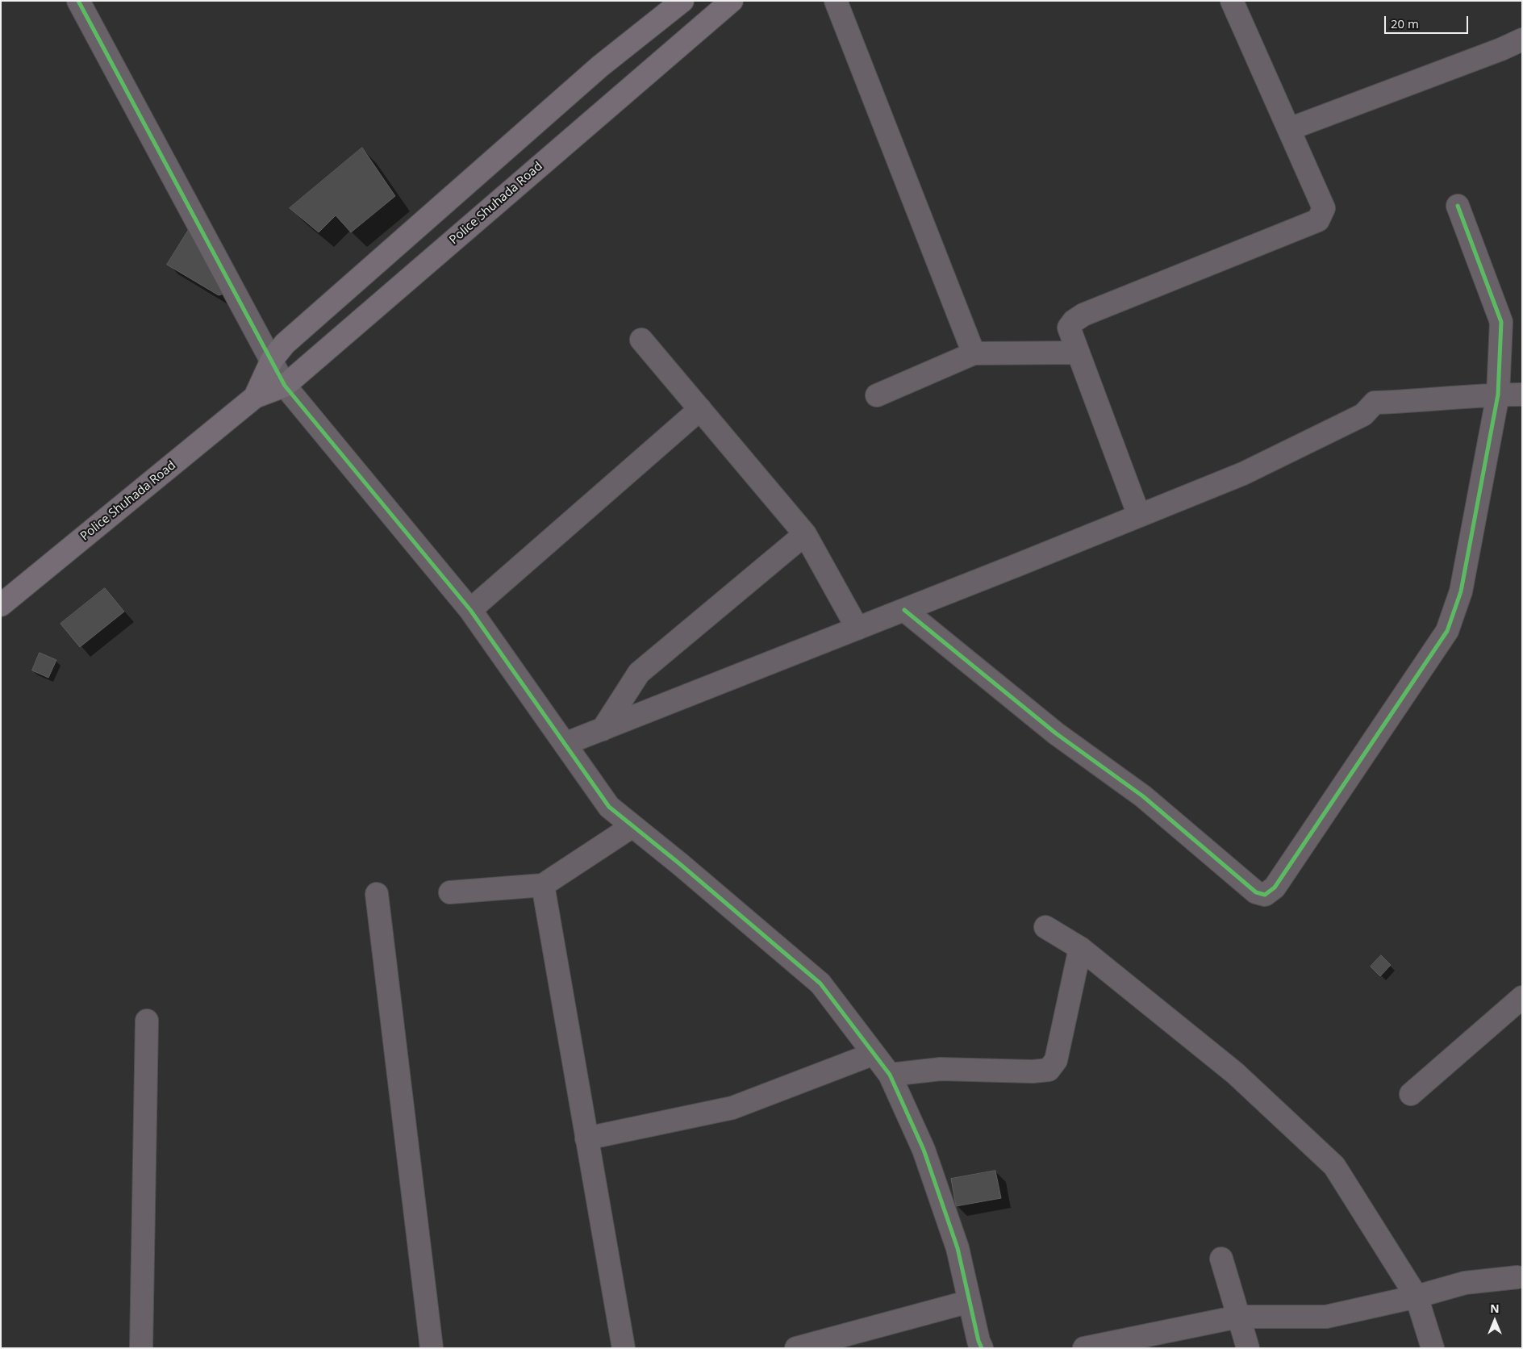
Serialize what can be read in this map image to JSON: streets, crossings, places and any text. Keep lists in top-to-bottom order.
{
  "streets": {
    "main road": ["Police Shuhada Road"]
  },
  "scale_bar": "20 m",
  "north": "top"
}
